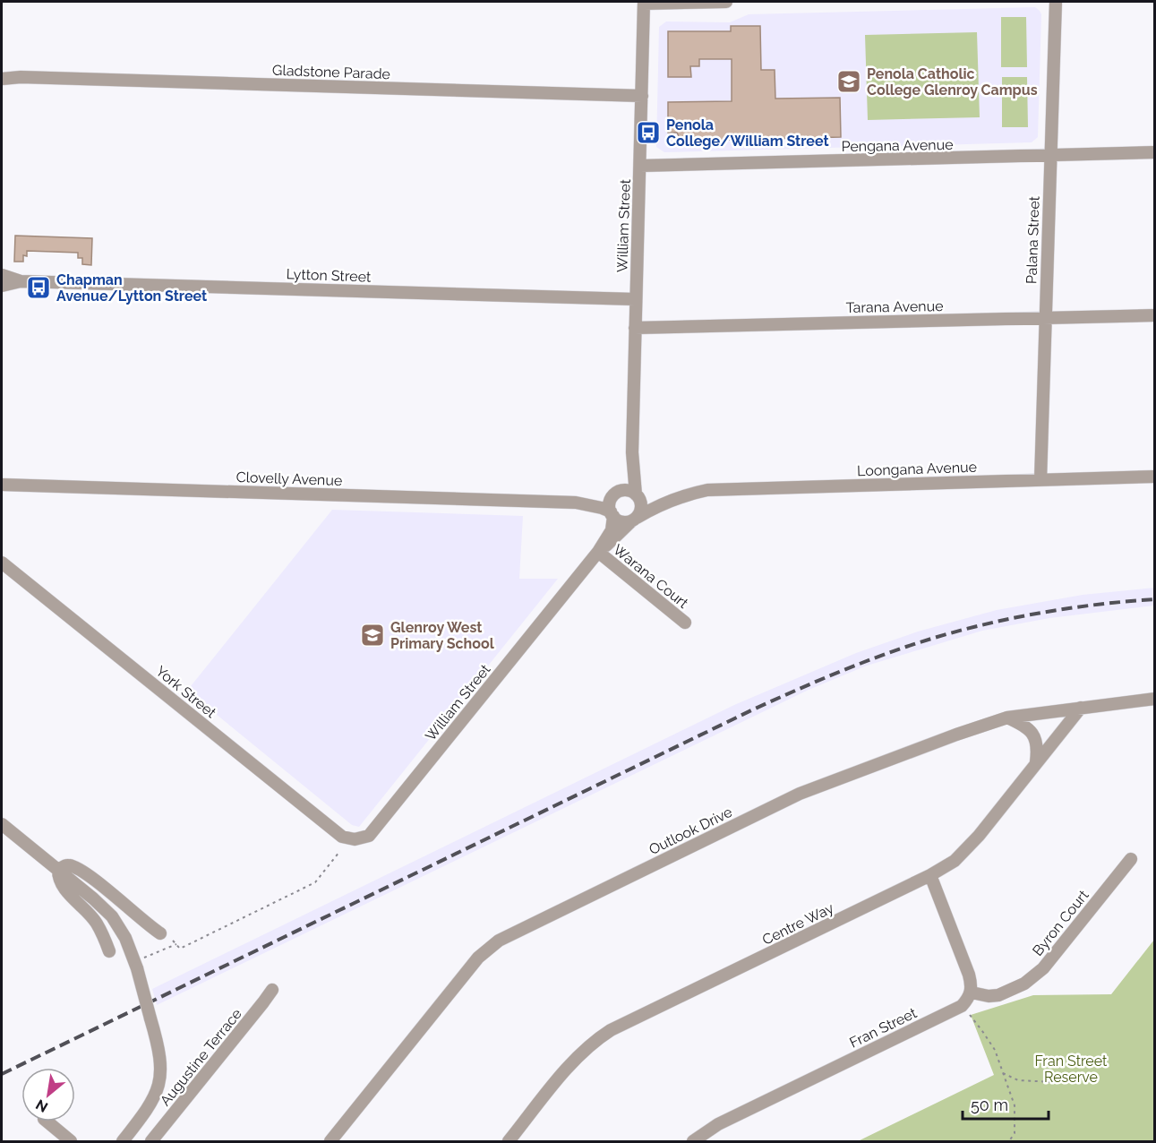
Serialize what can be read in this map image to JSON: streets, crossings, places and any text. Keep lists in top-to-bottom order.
{
  "streets": {
    "street": [
      "Gladstone Parade",
      "Pengana Avenue",
      "William Street",
      "Palana Street",
      "Lytton Street",
      "Tarana Avenue",
      "Loongana Avenue",
      "Clovelly Avenue",
      "Warana Court",
      "York Street",
      "Outlook Drive",
      "Byron Court",
      "Centre Way",
      "Fran Street",
      "Augustine Terrace"
    ]
  },
  "crossings": [
    ["Gladstone Parade", "William Street"],
    ["Pengana Avenue", "William Street"],
    ["Pengana Avenue", "Palana Street"],
    ["William Street", "Lytton Street"],
    ["William Street", "Tarana Avenue"],
    ["William Street", "Loongana Avenue"],
    ["William Street", "Clovelly Avenue"],
    ["William Street", "Warana Court"],
    ["William Street", "York Street"],
    ["Palana Street", "Tarana Avenue"],
    ["Palana Street", "Loongana Avenue"],
    ["Loongana Avenue", "Clovelly Avenue"],
    ["Outlook Drive", "Centre Way"],
    ["Byron Court", "Fran Street"]
  ],
  "parks": ["Fran Street Reserve"],
  "places": {
    "school or university": ["Penola Catholic College Glenroy Campus", "Glenroy West Primary School"],
    "bus stop": ["Penola College/William Street", "Chapman Avenue/Lytton Street"]
  },
  "scale_bar": "50 m",
  "north": "bottom left"
}
